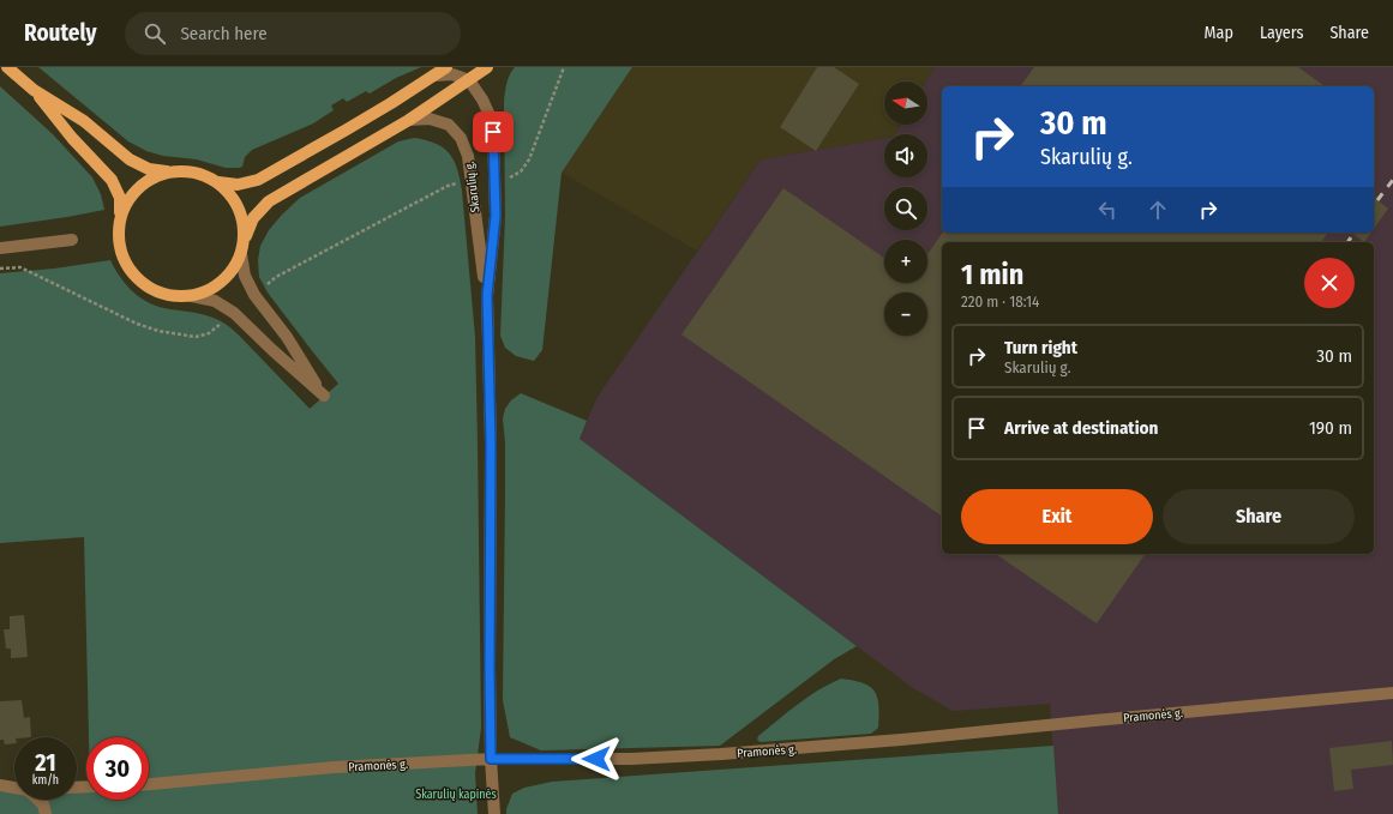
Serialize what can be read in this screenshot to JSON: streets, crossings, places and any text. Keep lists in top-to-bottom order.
{
  "streets": {
    "street": ["Skarulių g.", "Pramonės g."]
  },
  "crossings": [
    ["Skarulių g.", "Pramonės g."]
  ],
  "parks": ["Skarulių kapinės"],
  "north": "left",
  "page": {
    "header": "Routely",
    "search": "Search here",
    "nav": ["Map", "Layers", "Share"],
    "map_buttons": ["+", "−"],
    "turn": ["30 m", "Skarulių g."],
    "heading": ["1 min", "220 m · 18:14"],
    "list": [
      {
        "name": "Turn right",
        "note": "Skarulių g.",
        "value": "30 m"
      },
      {
        "name": "Arrive at destination",
        "value": "190 m"
      }
    ],
    "buttons": ["Exit", "Share"],
    "speed": "21 km/h",
    "limit": "30"
  }
}
